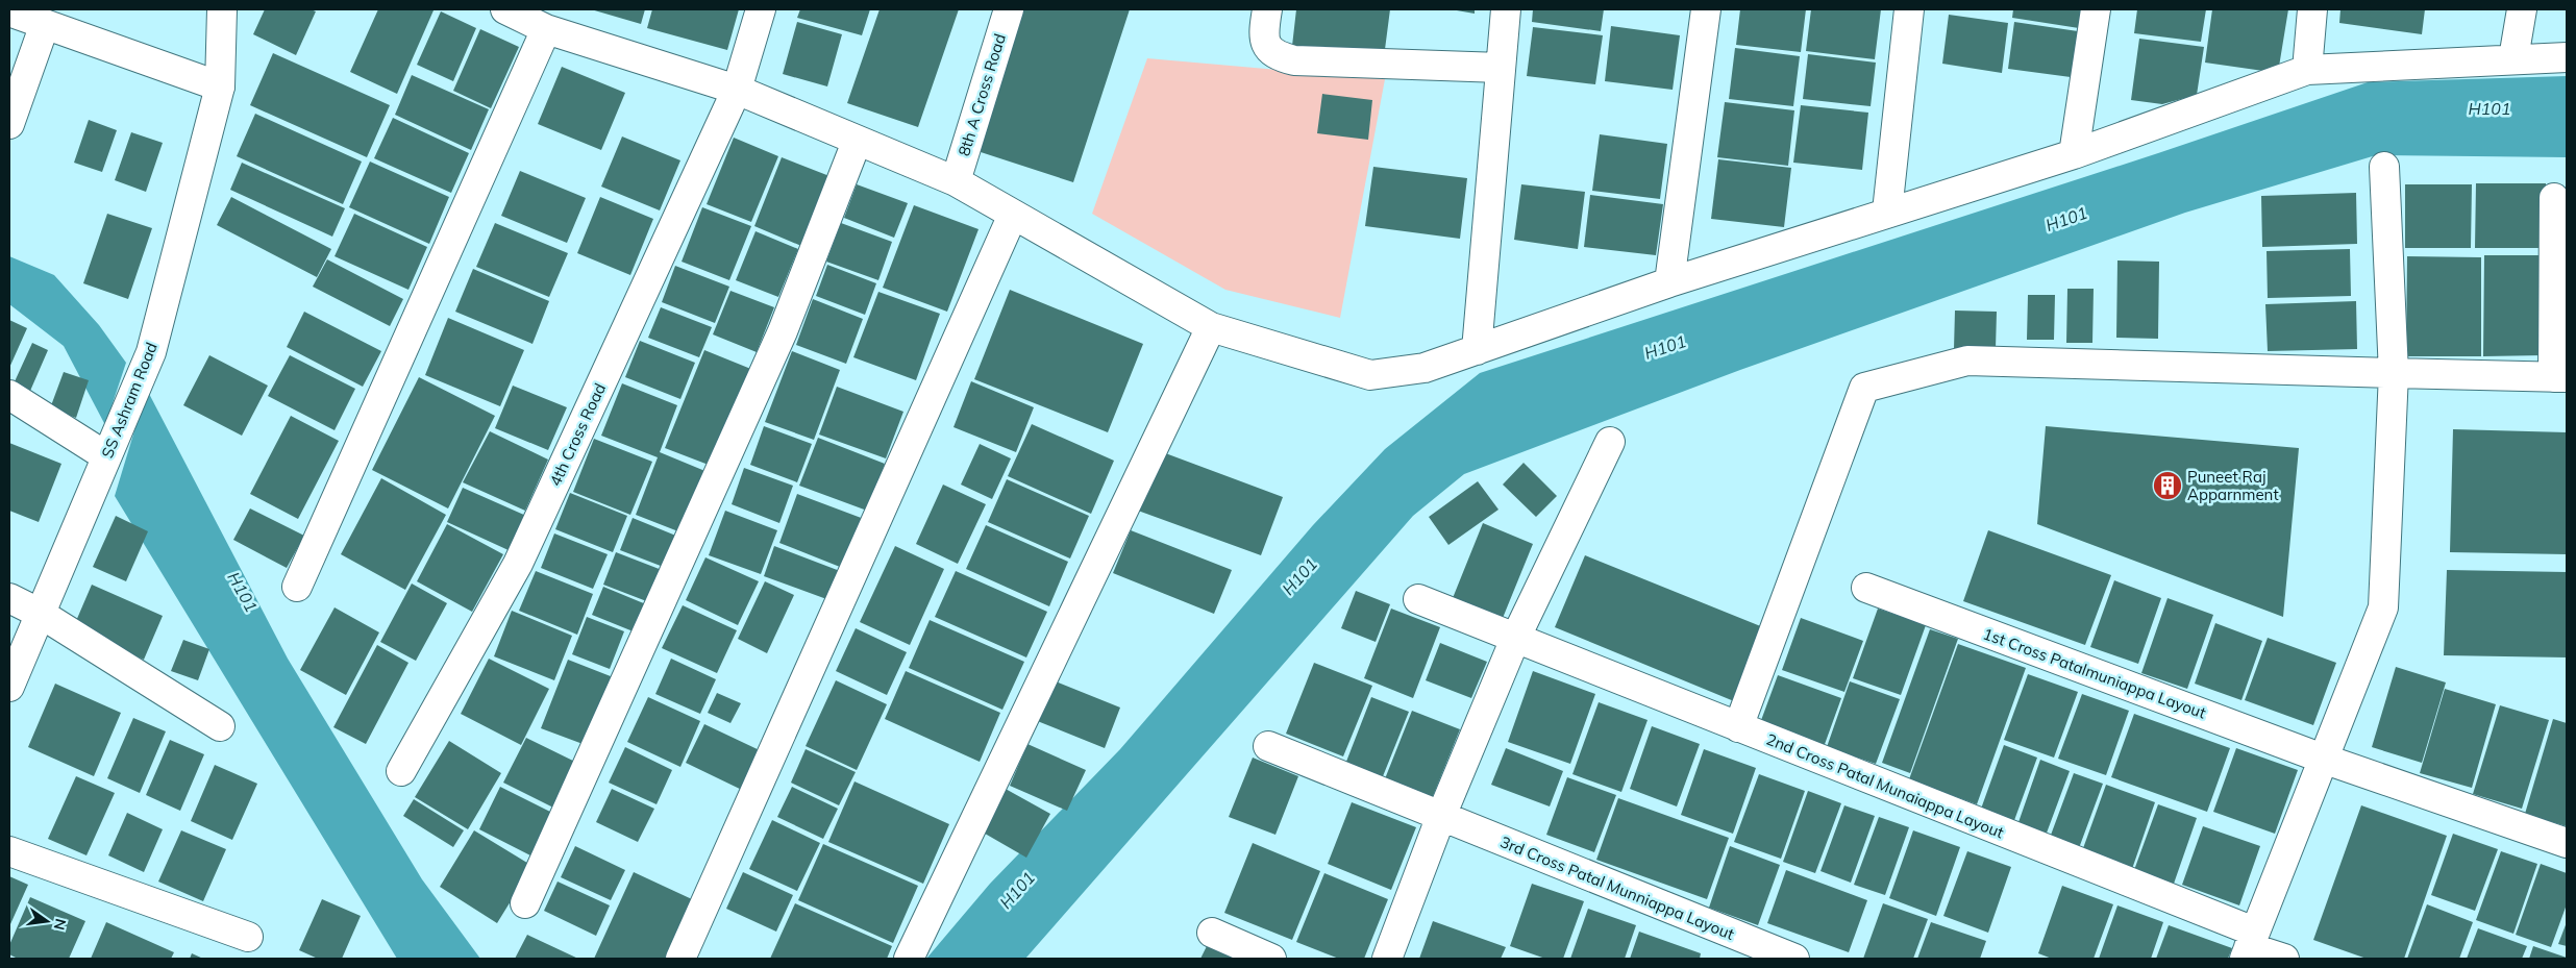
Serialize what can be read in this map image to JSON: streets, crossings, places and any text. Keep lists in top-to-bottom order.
{
  "streets": {
    "street": [
      "8th A Cross Road",
      "SS Ashram Road",
      "4th Cross Road",
      "1st Cross Patalmuniappa Layout",
      "2nd Cross Patal Munaiappa Layout",
      "3rd Cross Patal Munniappa Layout"
    ]
  },
  "water": ["H101"],
  "places": {
    "building": ["Puneet Raj Apparnment"]
  },
  "north": "right"
}
